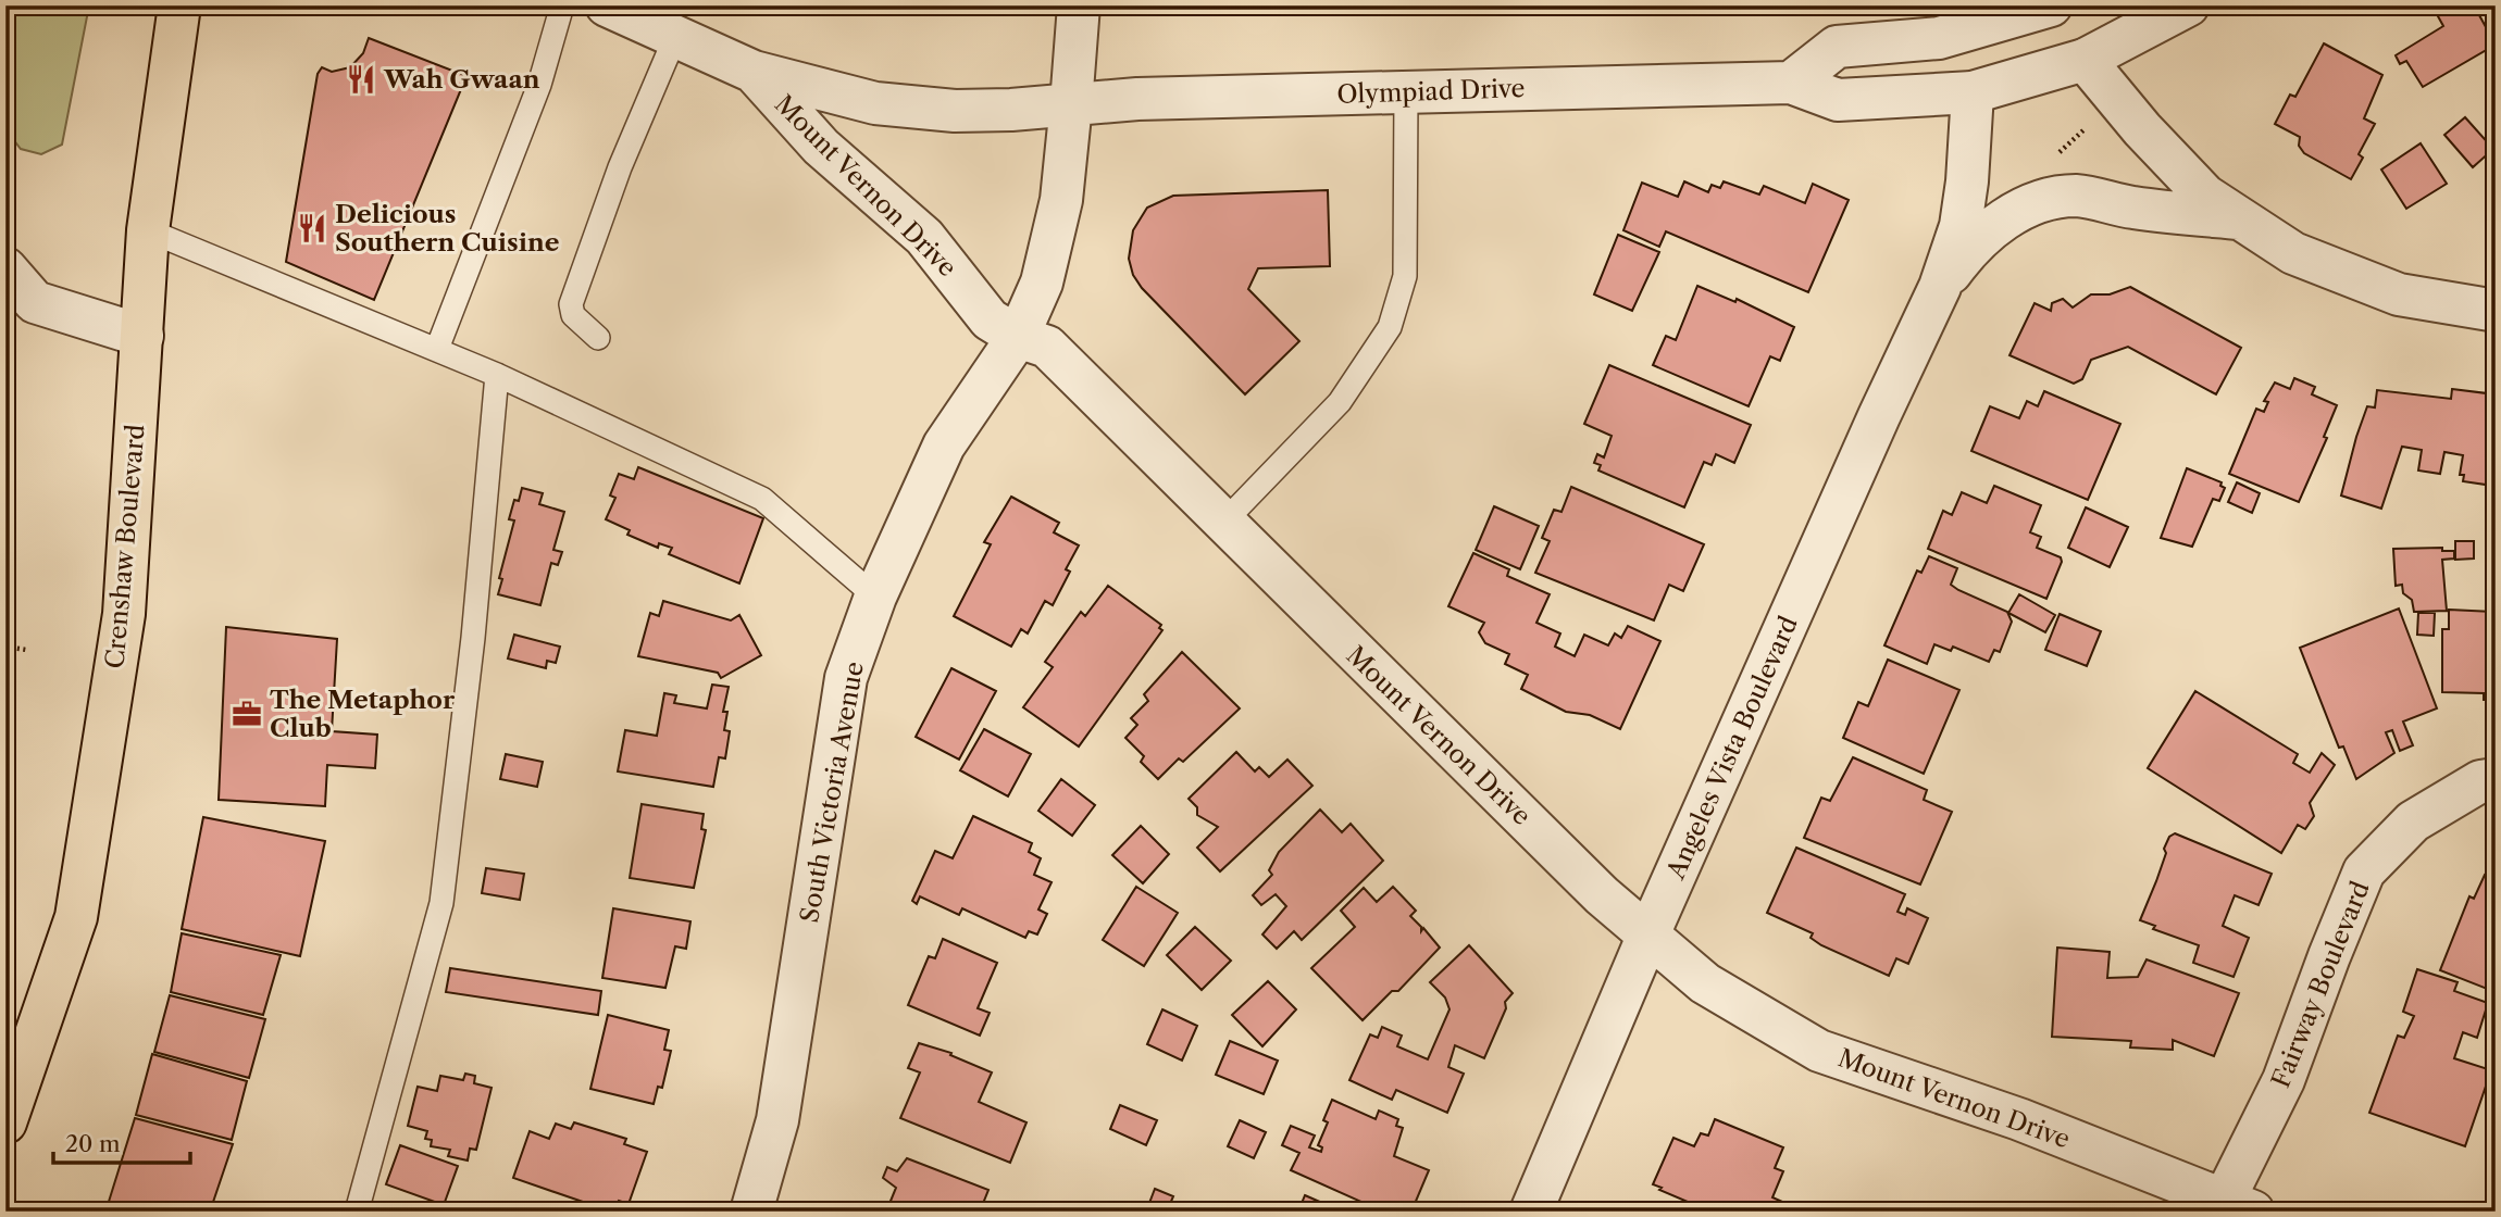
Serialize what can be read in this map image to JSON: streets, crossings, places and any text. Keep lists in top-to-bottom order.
{
  "streets": {
    "main road": ["Crenshaw Boulevard"],
    "street": [
      "Olympiad Drive",
      "Mount Vernon Drive",
      "Angeles Vista Boulevard",
      "South Victoria Avenue",
      "Fairway Boulevard"
    ]
  },
  "crossings": [
    ["Olympiad Drive", "Mount Vernon Drive"],
    ["Olympiad Drive", "Angeles Vista Boulevard"],
    ["Olympiad Drive", "South Victoria Avenue"],
    ["Mount Vernon Drive", "Angeles Vista Boulevard"],
    ["Mount Vernon Drive", "South Victoria Avenue"],
    ["Mount Vernon Drive", "Fairway Boulevard"]
  ],
  "places": {
    "restaurant": ["Wah Gwaan", "Delicious Southern Cuisine"],
    "office": ["The Metaphor Club"]
  },
  "scale_bar": "20 m"
}
